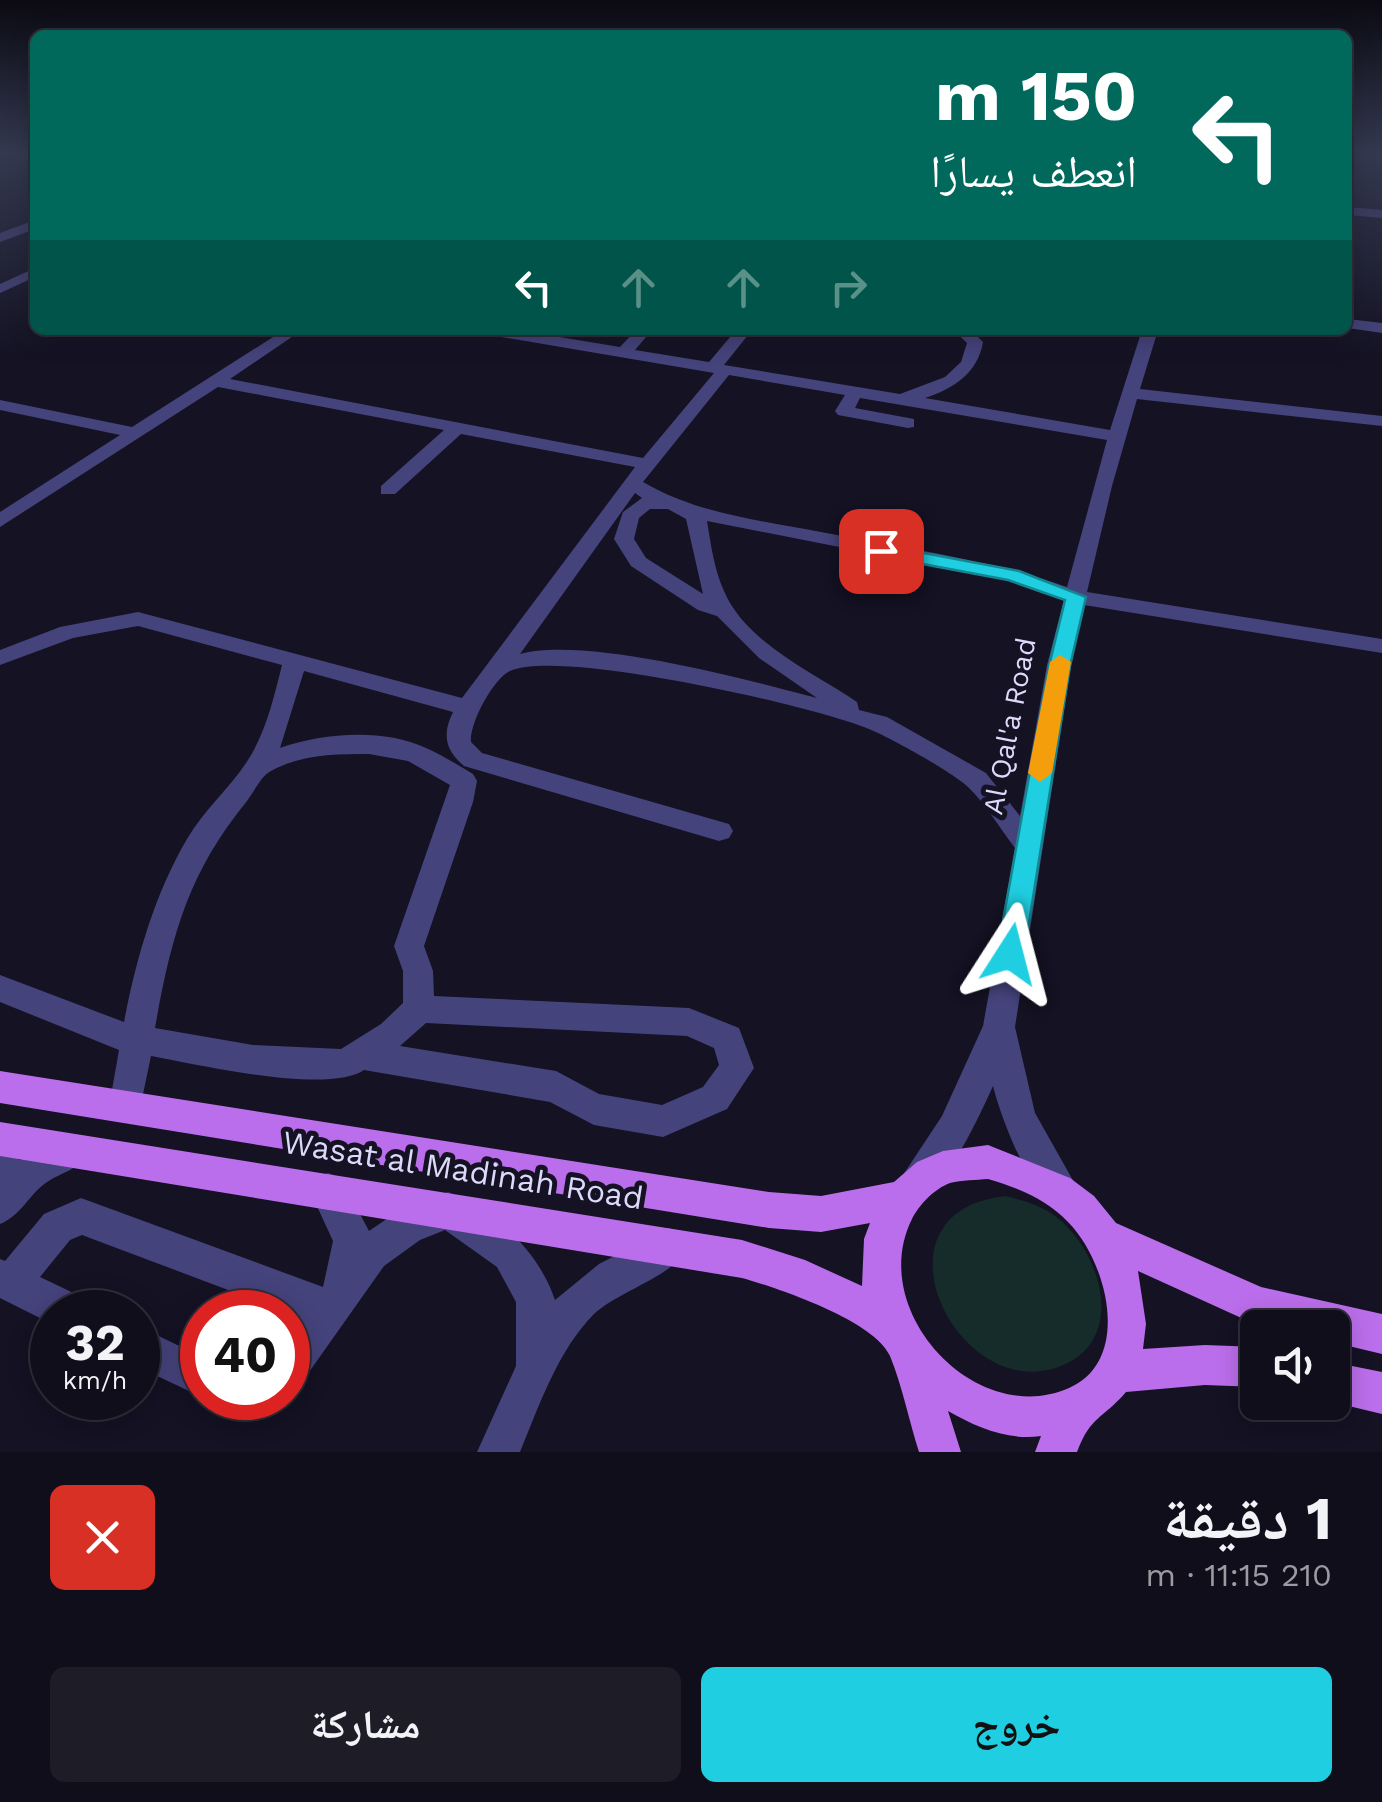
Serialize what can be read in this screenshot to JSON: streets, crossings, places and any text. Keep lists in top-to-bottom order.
{
  "streets": {
    "main road": ["Wasat al Madinah Road"],
    "street": ["Al Qal'a Road"]
  },
  "crossings": [
    ["Al Qal'a Road", "Wasat al Madinah Road"]
  ],
  "page": {
    "turn": ["150 m", "انعطف يسارًا"],
    "speed": "32 km/h",
    "limit": "40",
    "heading": ["1 دقيقة", "210 m · 11:15"],
    "buttons": ["خروج", "مشاركة"]
  }
}
